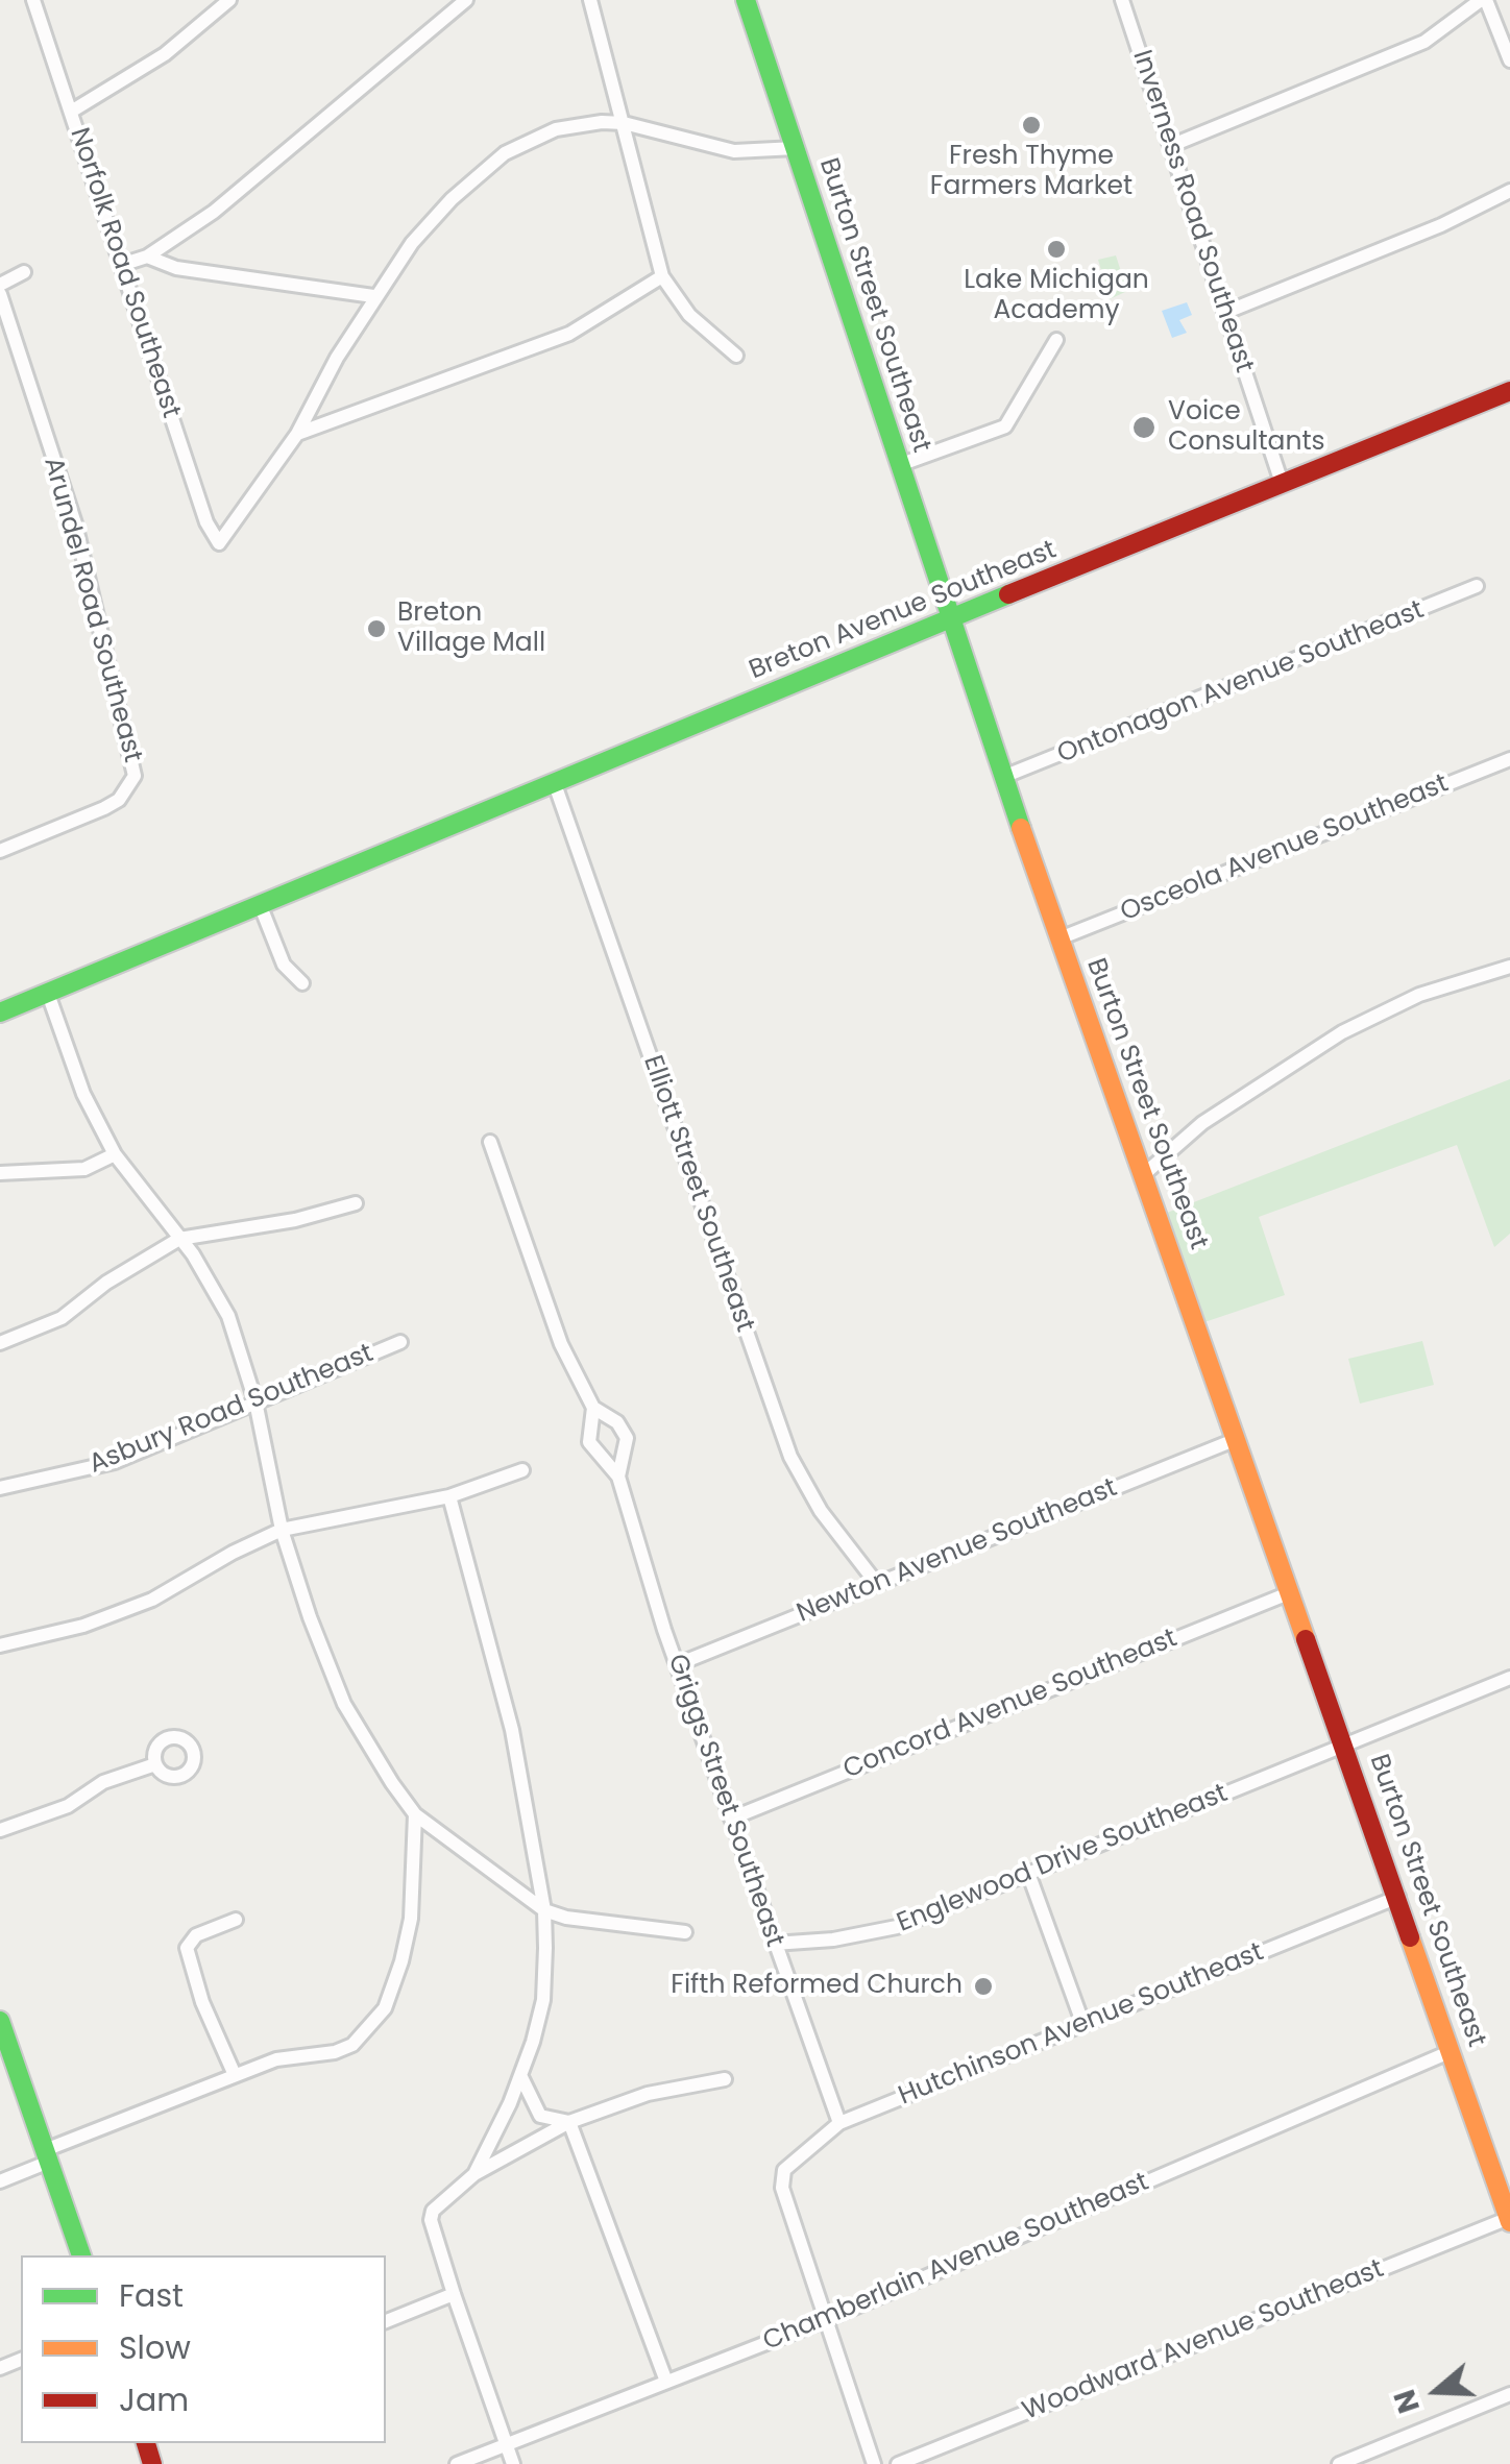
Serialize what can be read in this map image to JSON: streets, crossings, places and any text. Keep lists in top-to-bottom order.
{
  "streets": {
    "main road": ["Burton Street Southeast", "Breton Avenue Southeast"],
    "street": [
      "Inverness Road Southeast",
      "Norfolk Road Southeast",
      "Arundel Road Southeast",
      "Ontonagon Avenue Southeast",
      "Osceola Avenue Southeast",
      "Elliott Street Southeast",
      "Asbury Road Southeast",
      "Newton Avenue Southeast",
      "Concord Avenue Southeast",
      "Griggs Street Southeast",
      "Englewood Drive Southeast",
      "Hutchinson Avenue Southeast",
      "Chamberlain Avenue Southeast",
      "Woodward Avenue Southeast"
    ]
  },
  "crossings": [
    ["Inverness Road Southeast", "Breton Avenue Southeast"],
    ["Burton Street Southeast", "Breton Avenue Southeast"],
    ["Burton Street Southeast", "Ontonagon Avenue Southeast"],
    ["Burton Street Southeast", "Osceola Avenue Southeast"],
    ["Burton Street Southeast", "Newton Avenue Southeast"],
    ["Burton Street Southeast", "Concord Avenue Southeast"],
    ["Burton Street Southeast", "Englewood Drive Southeast"],
    ["Burton Street Southeast", "Hutchinson Avenue Southeast"],
    ["Burton Street Southeast", "Chamberlain Avenue Southeast"],
    ["Burton Street Southeast", "Woodward Avenue Southeast"],
    ["Breton Avenue Southeast", "Elliott Street Southeast"],
    ["Elliott Street Southeast", "Newton Avenue Southeast"],
    ["Newton Avenue Southeast", "Griggs Street Southeast"],
    ["Concord Avenue Southeast", "Griggs Street Southeast"],
    ["Griggs Street Southeast", "Englewood Drive Southeast"],
    ["Griggs Street Southeast", "Hutchinson Avenue Southeast"],
    ["Hutchinson Avenue Southeast", "Chamberlain Avenue Southeast"]
  ],
  "places": [
    "Fresh Thyme Farmers Market",
    "Lake Michigan Academy",
    "Voice Consultants",
    "Breton Village Mall",
    "Fifth Reformed Church"
  ],
  "legend": ["Fast", "Slow", "Jam"],
  "north": "left"
}
